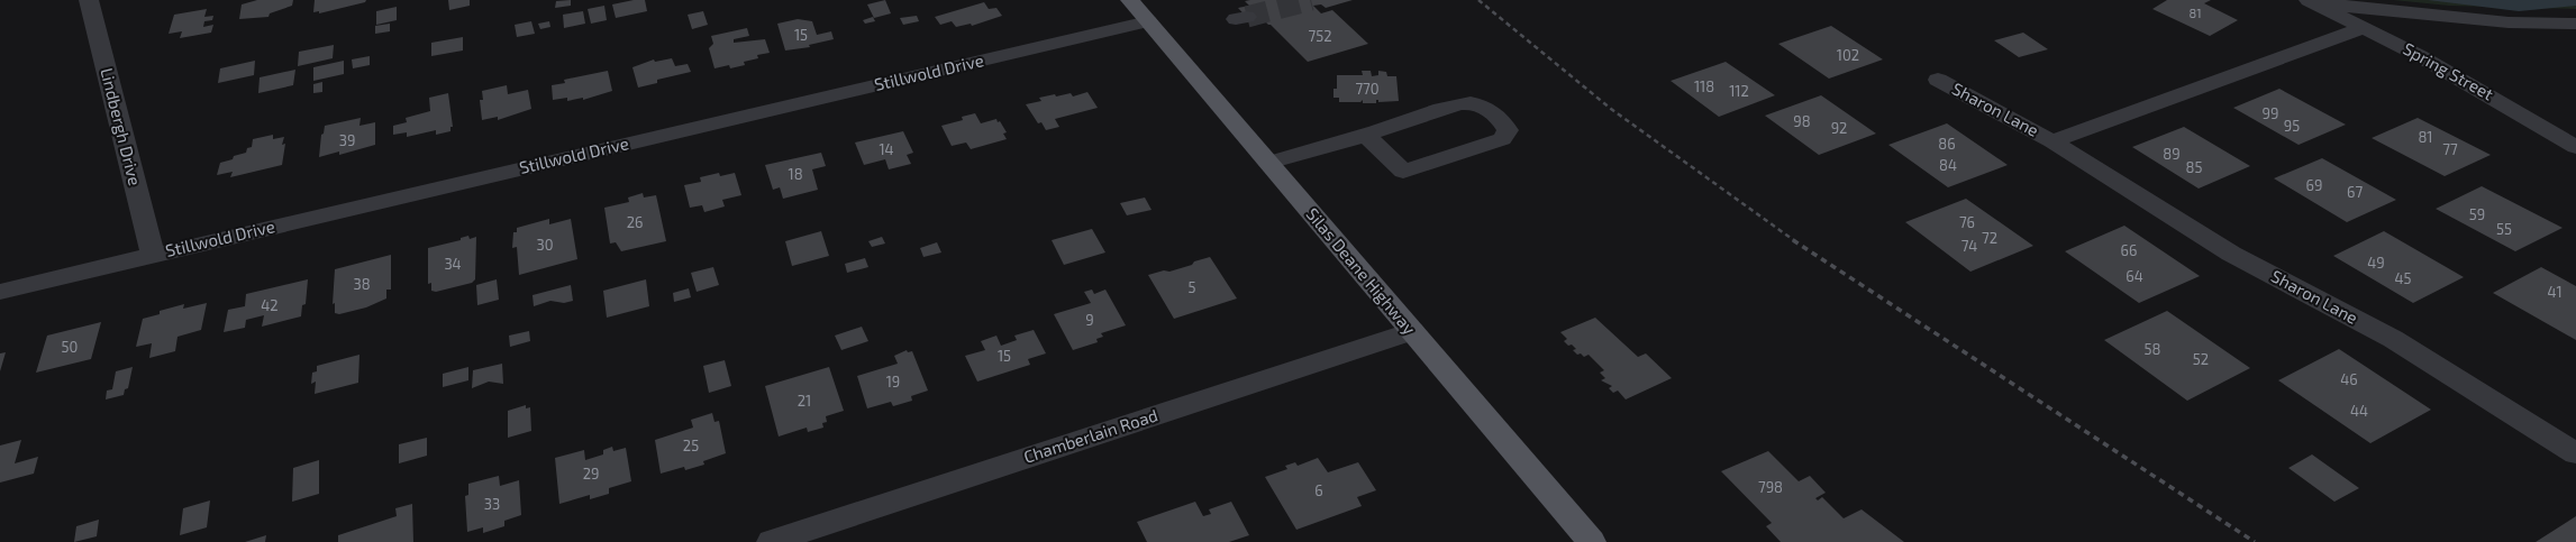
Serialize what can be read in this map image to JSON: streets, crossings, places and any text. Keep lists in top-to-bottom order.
{
  "streets": {
    "main road": ["Silas Deane Highway"],
    "street": [
      "Spring Street",
      "Stillwold Drive",
      "Sharon Lane",
      "Lindbergh Drive",
      "Chamberlain Road"
    ]
  },
  "crossings": [
    ["Spring Street", "Sharon Lane"],
    ["Stillwold Drive", "Lindbergh Drive"],
    ["Stillwold Drive", "Silas Deane Highway"],
    ["Silas Deane Highway", "Chamberlain Road"]
  ],
  "house_numbers": [
    "81",
    "15",
    "752",
    "102",
    "118",
    "770",
    "112",
    "99",
    "98",
    "95",
    "92",
    "81",
    "39",
    "86",
    "14",
    "77",
    "89",
    "84",
    "85",
    "18",
    "69",
    "67",
    "59",
    "26",
    "76",
    "55",
    "72",
    "30",
    "74",
    "66",
    "49",
    "34",
    "64",
    "45",
    "38",
    "5",
    "41",
    "42",
    "9",
    "50",
    "58",
    "15",
    "52",
    "46",
    "19",
    "21",
    "44",
    "25",
    "29",
    "798",
    "6",
    "33"
  ]
}
